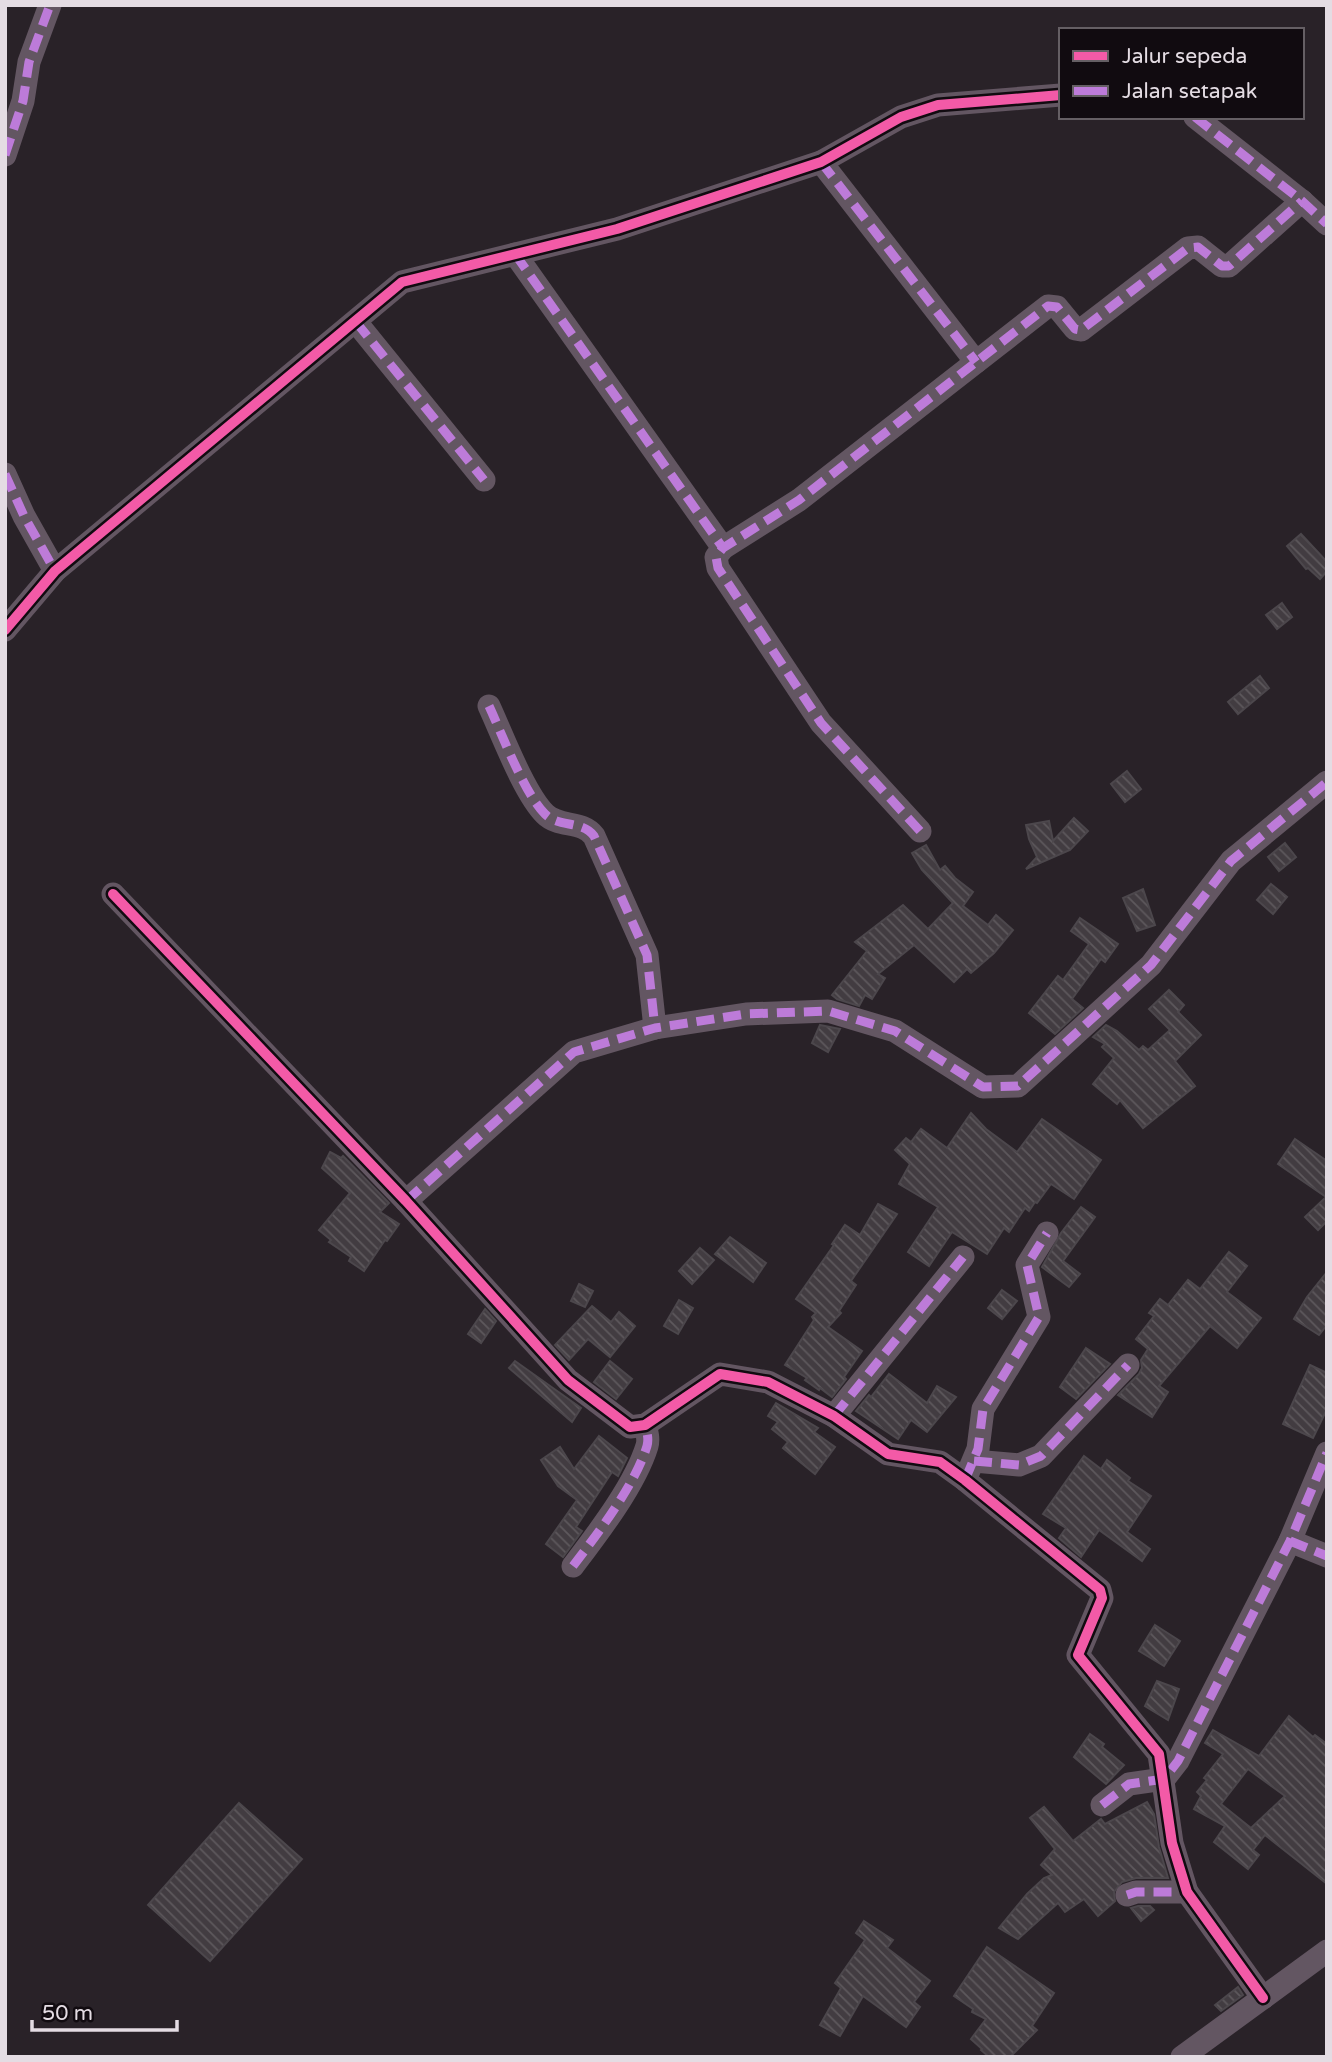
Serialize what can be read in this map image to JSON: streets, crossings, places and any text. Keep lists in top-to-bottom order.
{
  "legend": ["Jalur sepeda", "Jalan setapak"],
  "scale_bar": "50 m"
}
